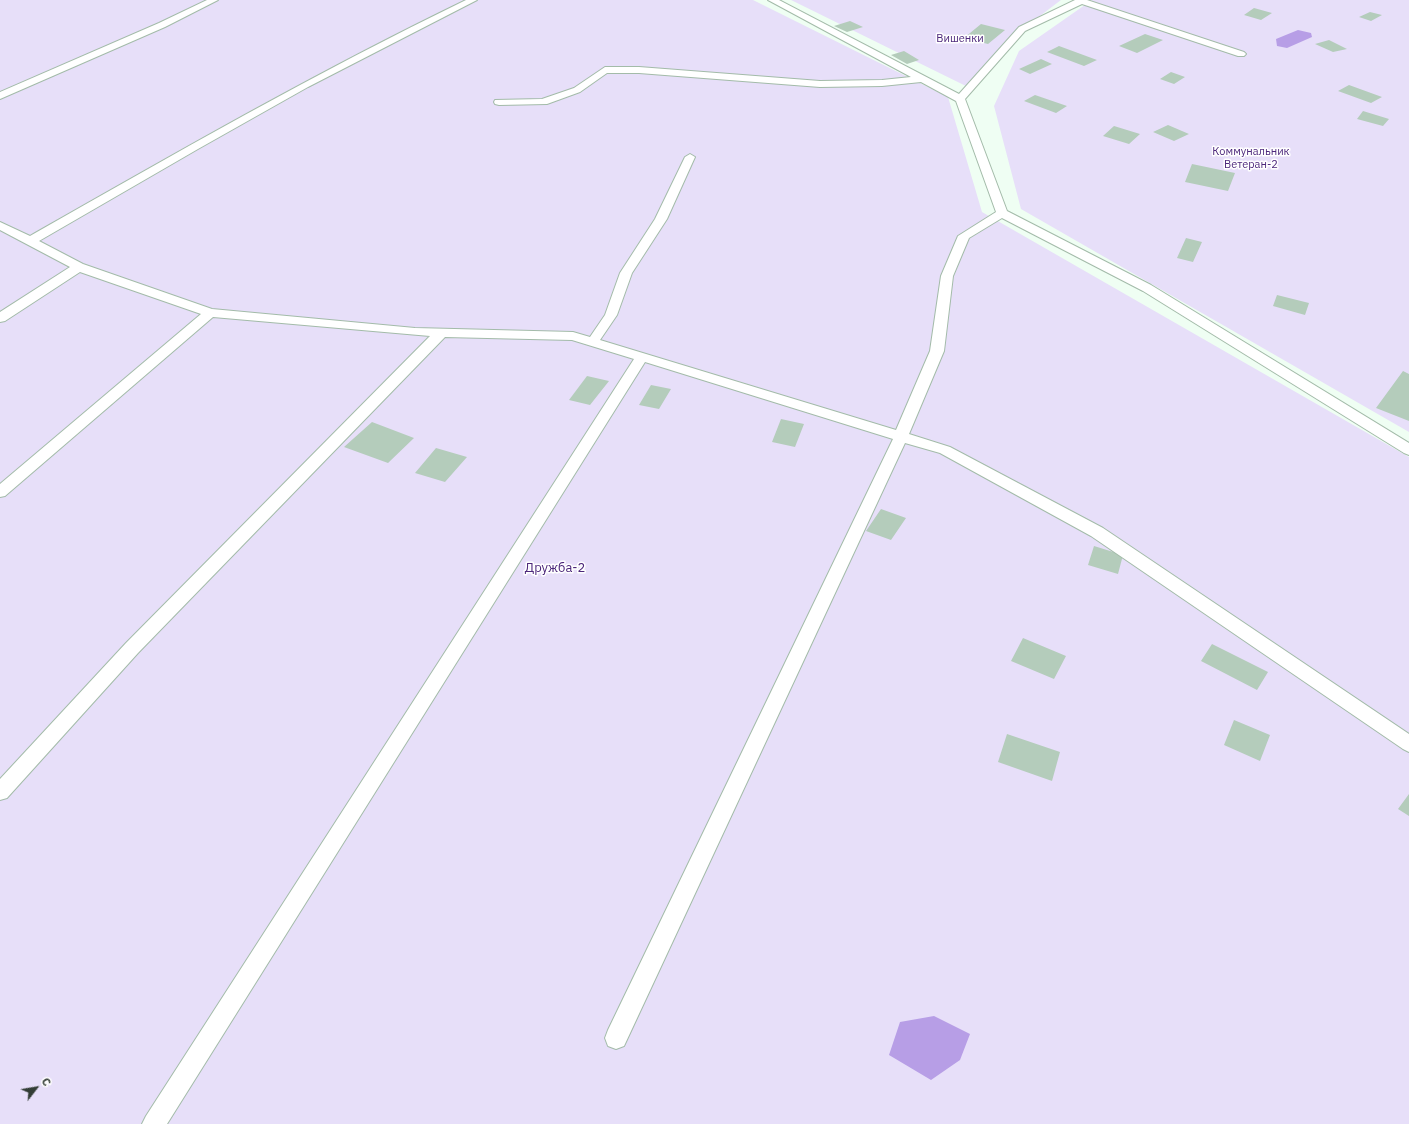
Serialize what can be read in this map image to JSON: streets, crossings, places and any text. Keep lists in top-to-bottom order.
{
  "parks": ["Вишенки", "Коммунальник Ветеран-2", "Дружба-2"],
  "north": "top right"
}
